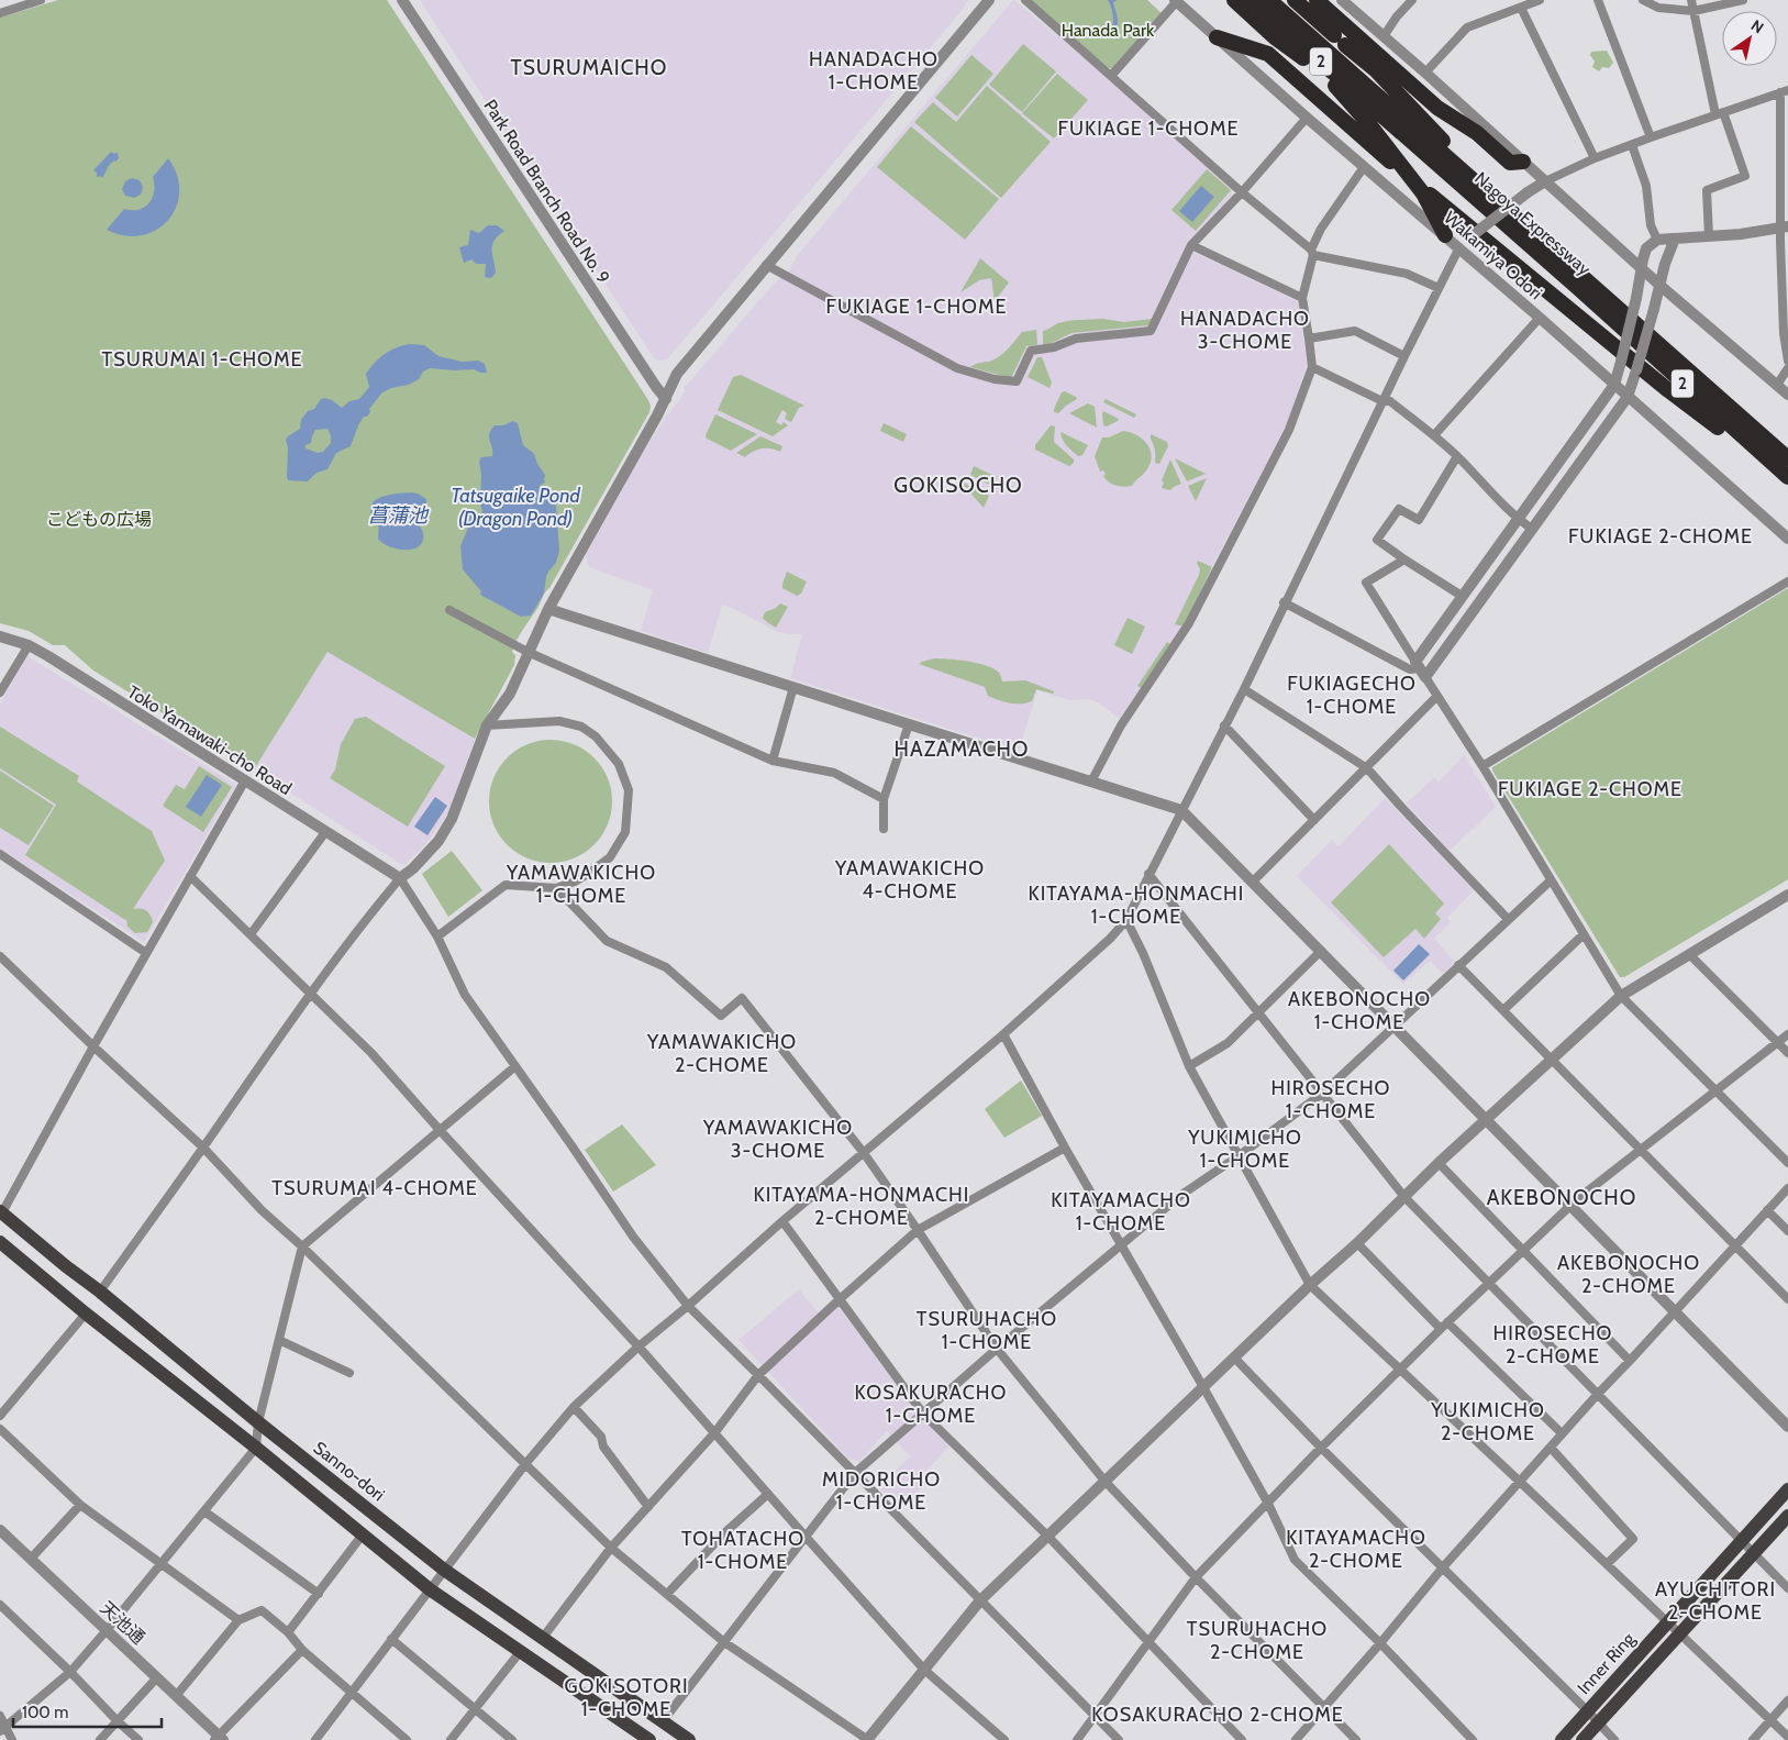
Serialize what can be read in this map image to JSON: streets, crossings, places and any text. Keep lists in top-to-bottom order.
{
  "streets": {
    "highway": ["2", "Nagoya Expressway"],
    "main road": ["Sanno-dori", "Inner Ring"],
    "street": [
      "Park Road Branch Road No. 9",
      "Wakamiya Odori",
      "Toko Yamawaki-cho Road",
      "天池通"
    ]
  },
  "districts": [
    "HANADACHO 1-CHOME",
    "TSURUMAICHO",
    "FUKIAGE 1-CHOME",
    "FUKIAGE 1-CHOME",
    "HANADACHO 3-CHOME",
    "TSURUMAI 1-CHOME",
    "GOKISOCHO",
    "FUKIAGE 2-CHOME",
    "FUKIAGECHO 1-CHOME",
    "HAZAMACHO",
    "FUKIAGE 2-CHOME",
    "YAMAWAKICHO 4-CHOME",
    "YAMAWAKICHO 1-CHOME",
    "KITAYAMA-HONMACHI 1-CHOME",
    "AKEBONOCHO 1-CHOME",
    "YAMAWAKICHO 2-CHOME",
    "HIROSECHO 1-CHOME",
    "YAMAWAKICHO 3-CHOME",
    "YUKIMICHO 1-CHOME",
    "TSURUMAI 4-CHOME",
    "KITAYAMA-HONMACHI 2-CHOME",
    "AKEBONOCHO",
    "KITAYAMACHO 1-CHOME",
    "AKEBONOCHO 2-CHOME",
    "TSURUHACHO 1-CHOME",
    "HIROSECHO 2-CHOME",
    "KOSAKURACHO 1-CHOME",
    "YUKIMICHO 2-CHOME",
    "MIDORICHO 1-CHOME",
    "KITAYAMACHO 2-CHOME",
    "TOHATACHO 1-CHOME",
    "AYUCHITORI 2-CHOME",
    "TSURUHACHO 2-CHOME",
    "GOKISOTORI 1-CHOME",
    "KOSAKURACHO 2-CHOME"
  ],
  "water": ["Tatsugaike Pond (Dragon Pond)", "菖蒲池"],
  "parks": ["Hanada Park", "こどもの広場"],
  "scale_bar": "100 m",
  "north": "top right"
}
